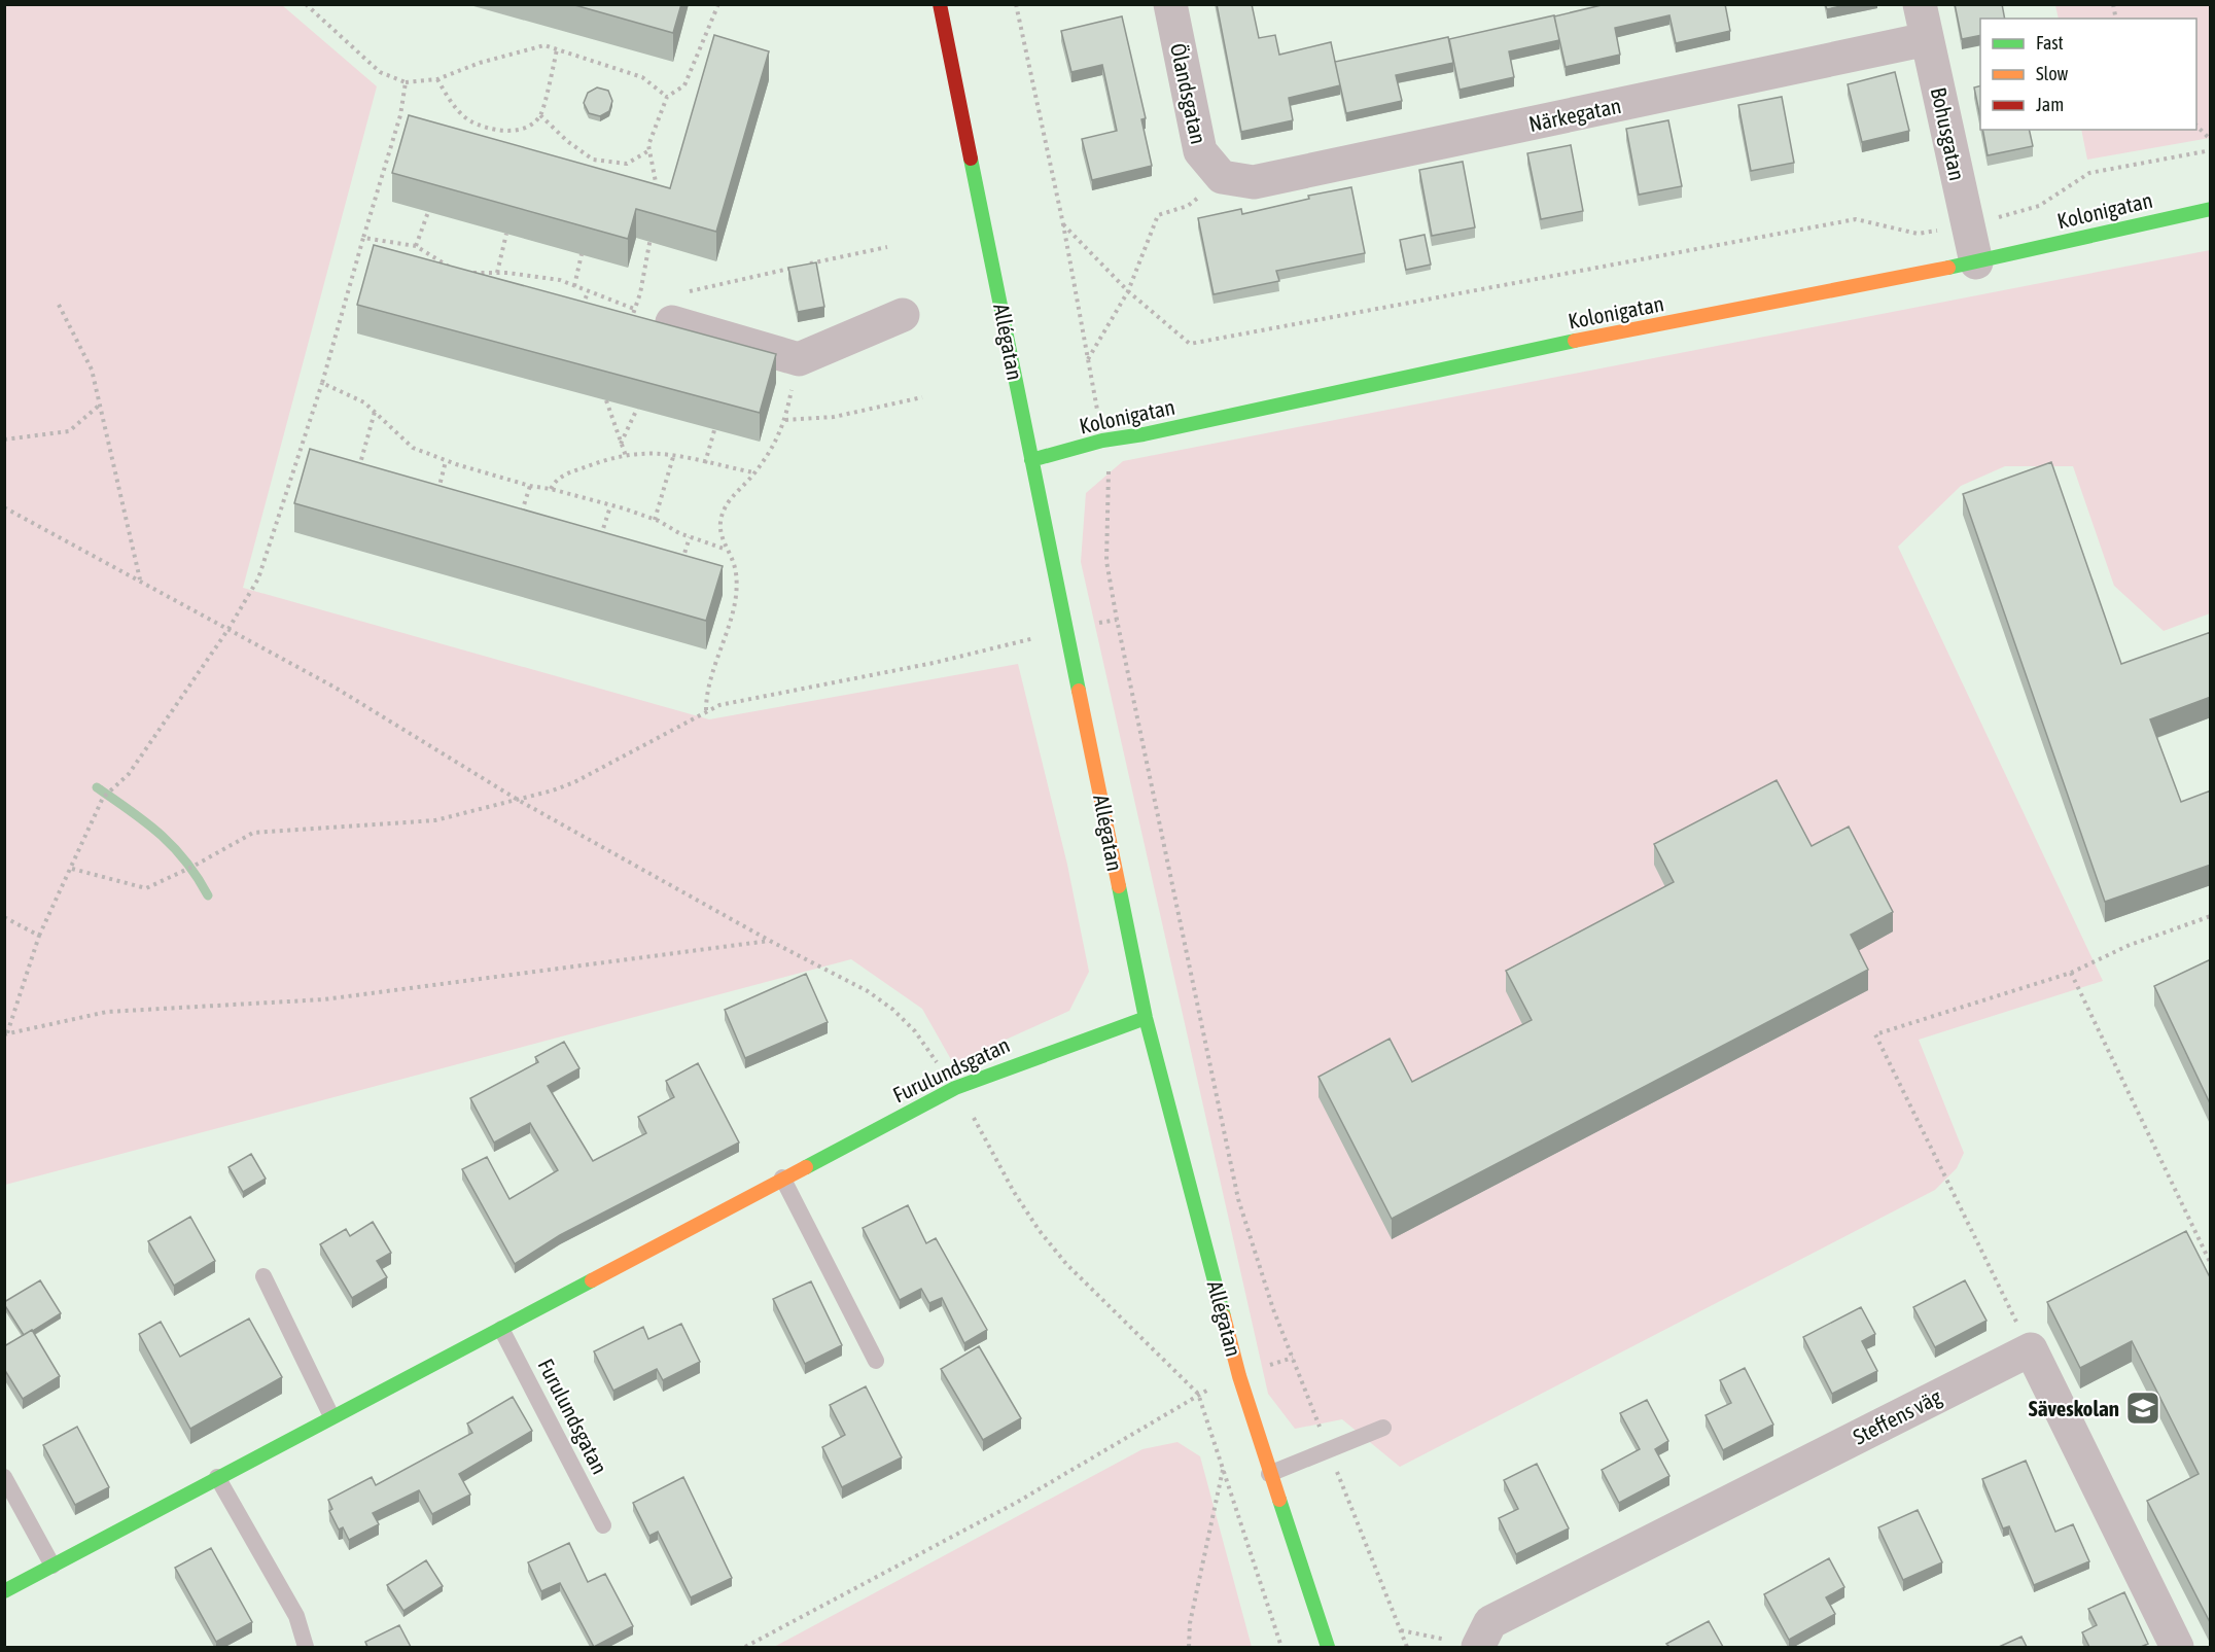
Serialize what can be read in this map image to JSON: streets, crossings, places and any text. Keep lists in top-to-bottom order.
{
  "streets": {
    "street": [
      "Ölandsgatan",
      "Närkegatan",
      "Bohusgatan",
      "Kolonigatan",
      "Allégatan",
      "Furulundsgatan",
      "Steffens väg"
    ]
  },
  "crossings": [
    ["Ölandsgatan", "Närkegatan"],
    ["Närkegatan", "Bohusgatan"],
    ["Bohusgatan", "Kolonigatan"],
    ["Kolonigatan", "Allégatan"],
    ["Allégatan", "Furulundsgatan"]
  ],
  "places": {
    "school or university": ["Säveskolan"]
  },
  "legend": ["Fast", "Slow", "Jam"]
}
